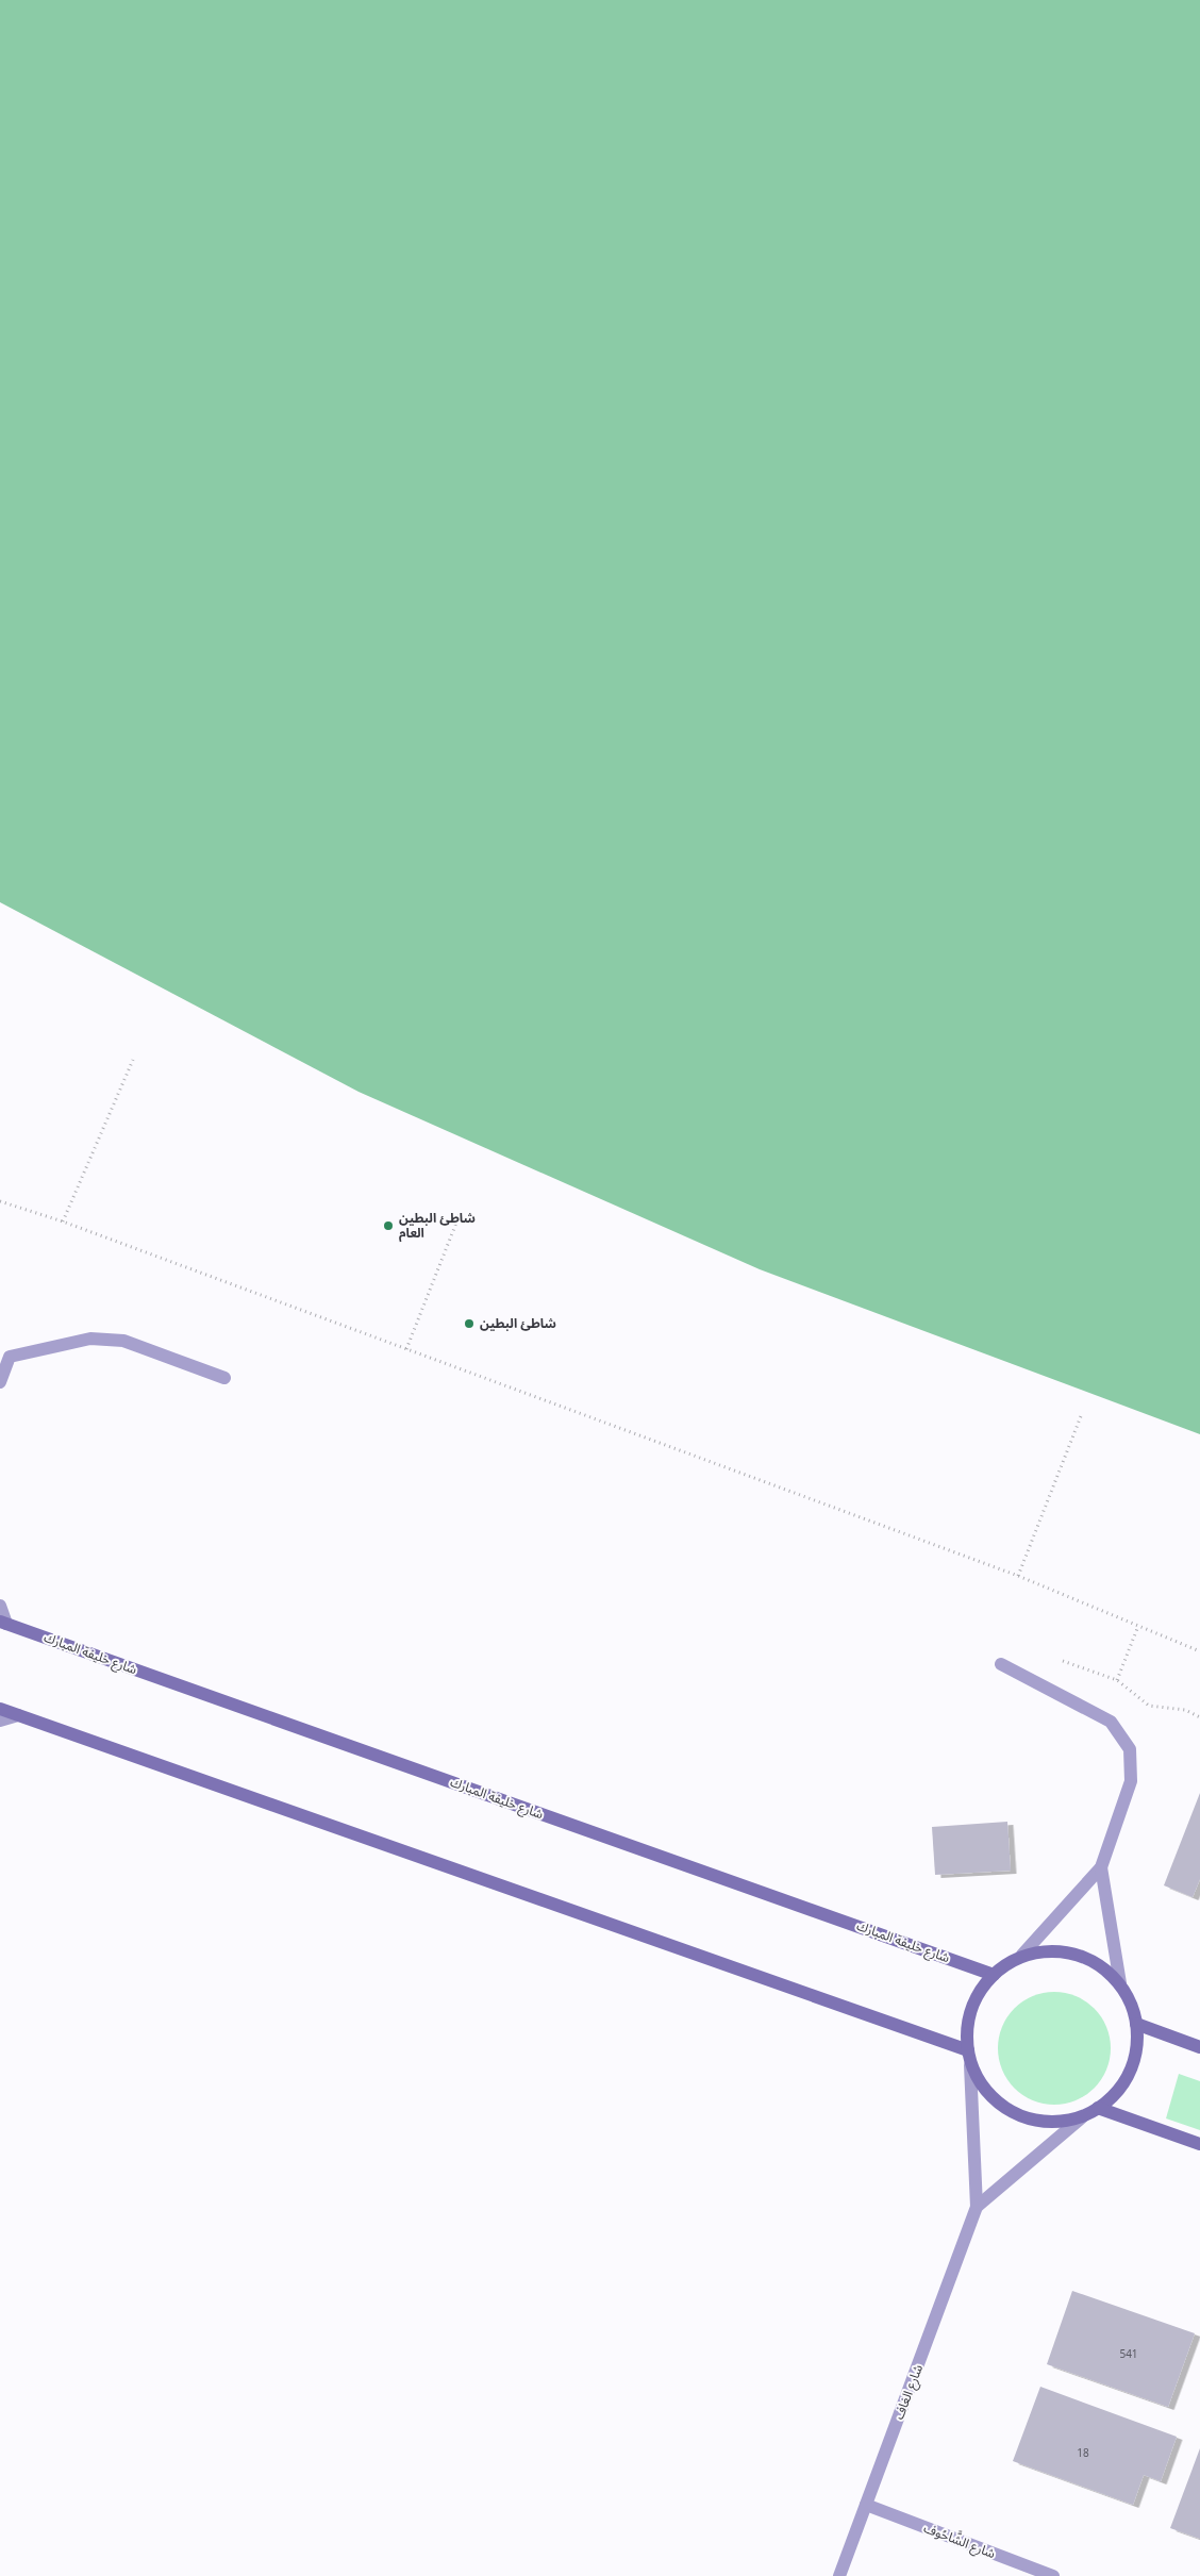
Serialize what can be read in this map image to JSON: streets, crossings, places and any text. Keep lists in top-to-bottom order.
{
  "streets": {
    "street": ["شارع خليفة المبارك", "شارع الغاف", "شارع الشَّاحُوف"]
  },
  "crossings": [
    ["شارع خليفة المبارك", "شارع الغاف"],
    ["شارع الغاف", "شارع الشَّاحُوف"]
  ],
  "places": ["شاطئ البطين العام", "شاطئ البطين"],
  "house_numbers": ["541", "18"]
}
